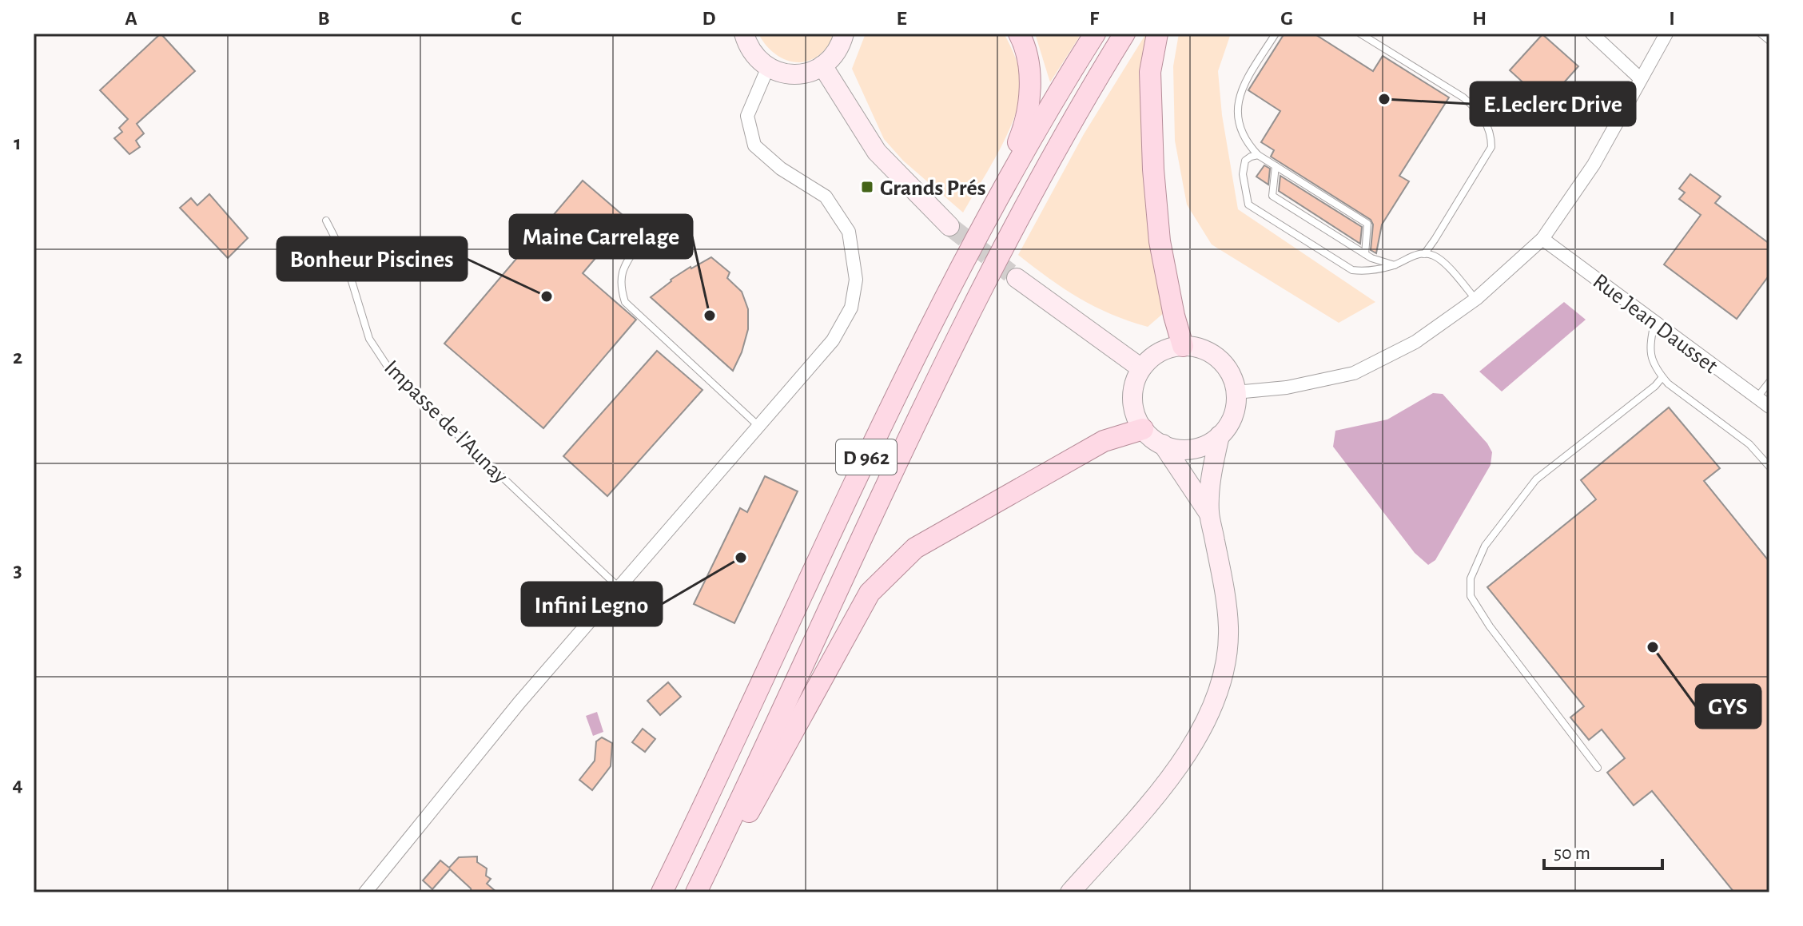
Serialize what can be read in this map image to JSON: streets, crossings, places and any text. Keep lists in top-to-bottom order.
{
  "streets": {
    "main road": ["D 962"],
    "street": ["Rue Jean Dausset"],
    "lane": ["Impasse de l'Aunay"]
  },
  "places": {
    "other": [
      "E.Leclerc Drive",
      "Bonheur Piscines",
      "Maine Carrelage",
      "Infini Legno",
      "GYS"
    ],
    "transit": ["Grands Prés"]
  },
  "scale_bar": "50 m",
  "grid": {
    "columns": [
      "A",
      "B",
      "C",
      "D",
      "E",
      "F",
      "G",
      "H",
      "I"
    ],
    "rows": [
      "1",
      "2",
      "3",
      "4"
    ]
  }
}
